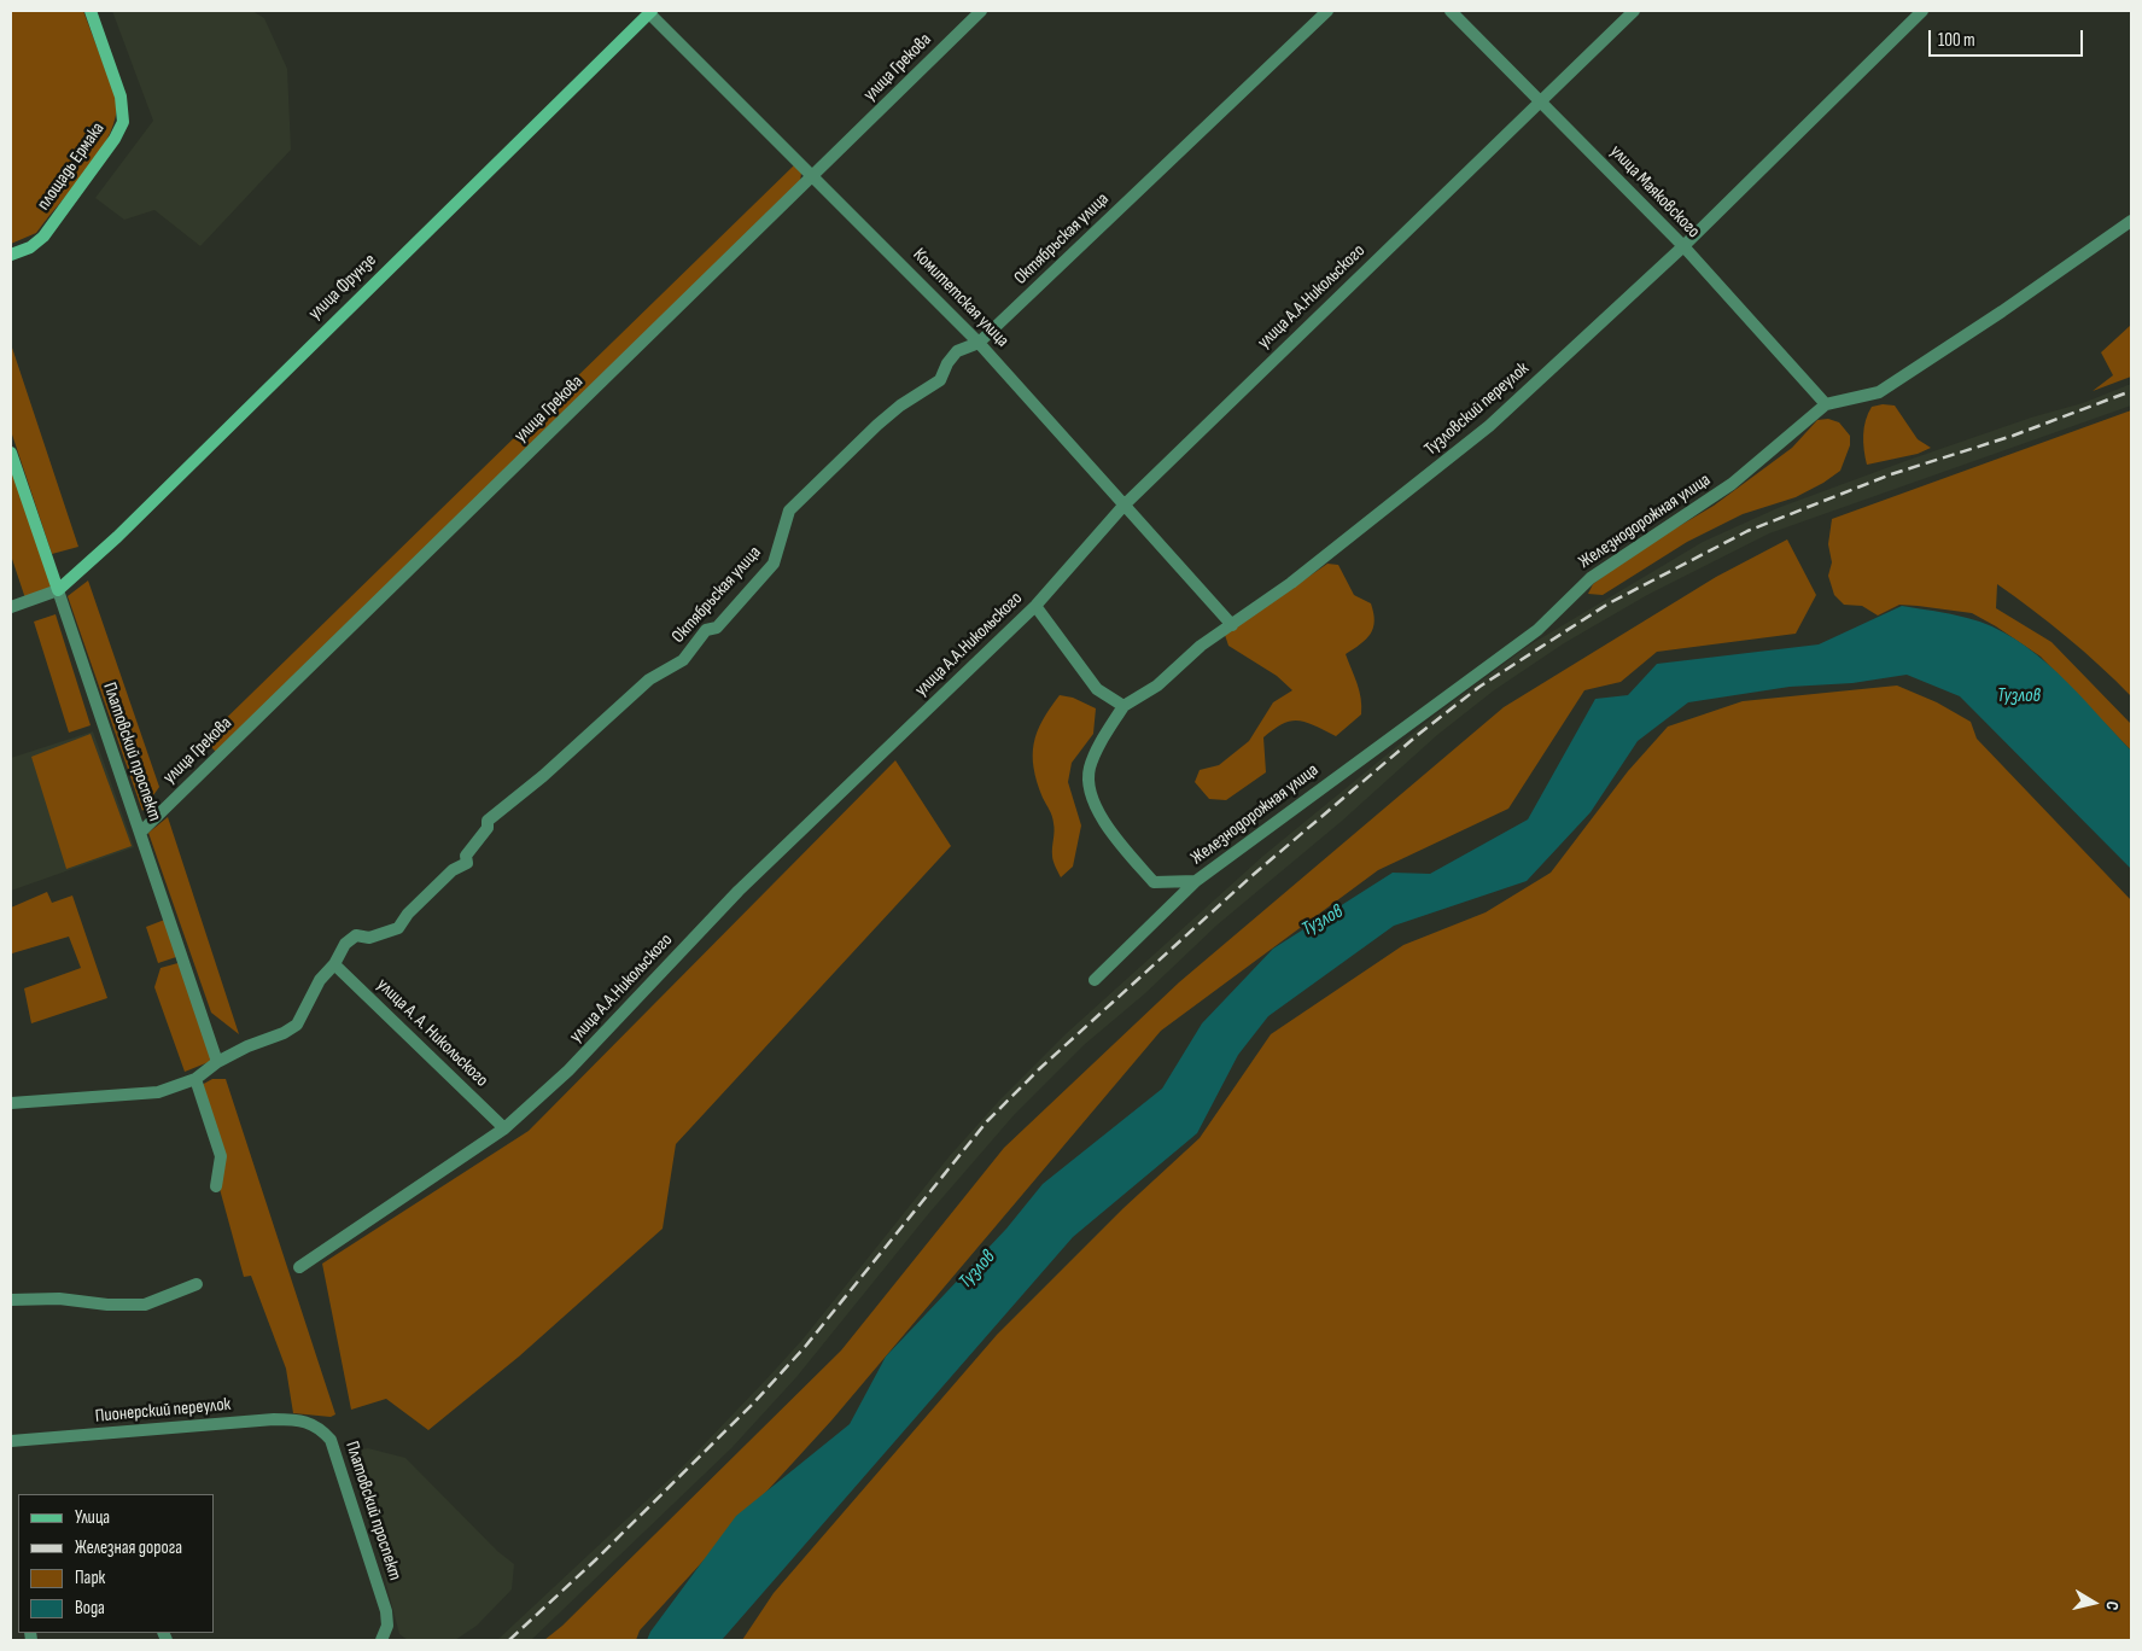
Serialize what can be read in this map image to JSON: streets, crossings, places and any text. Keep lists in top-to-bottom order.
{
  "streets": {
    "street": [
      "улица Грекова",
      "площадь Ермака",
      "улица Маяковского",
      "Октябрьская улица",
      "улица Фрунзе",
      "улица А.А.Никольского",
      "Комитетская улица",
      "Тузловский переулок",
      "Железнодорожная улица",
      "Платовский проспект",
      "улица А. А. Никольского",
      "Пионерский переулок"
    ]
  },
  "crossings": [
    ["улица Грекова", "Комитетская улица"],
    ["улица Грекова", "Платовский проспект"],
    ["улица Маяковского", "улица А.А.Никольского"],
    ["улица Маяковского", "Тузловский переулок"],
    ["улица Маяковского", "Железнодорожная улица"],
    ["Октябрьская улица", "Комитетская улица"],
    ["Октябрьская улица", "Платовский проспект"],
    ["Октябрьская улица", "улица А. А. Никольского"],
    ["улица Фрунзе", "Комитетская улица"],
    ["улица Фрунзе", "Платовский проспект"],
    ["улица А.А.Никольского", "Комитетская улица"],
    ["улица А.А.Никольского", "улица А. А. Никольского"],
    ["Комитетская улица", "Тузловский переулок"],
    ["Тузловский переулок", "Железнодорожная улица"],
    ["Платовский проспект", "Пионерский переулок"]
  ],
  "water": ["Тузлов"],
  "legend": [
    "Улица",
    "Железная дорога",
    "Парк",
    "Вода"
  ],
  "scale_bar": "100 m",
  "north": "right"
}
